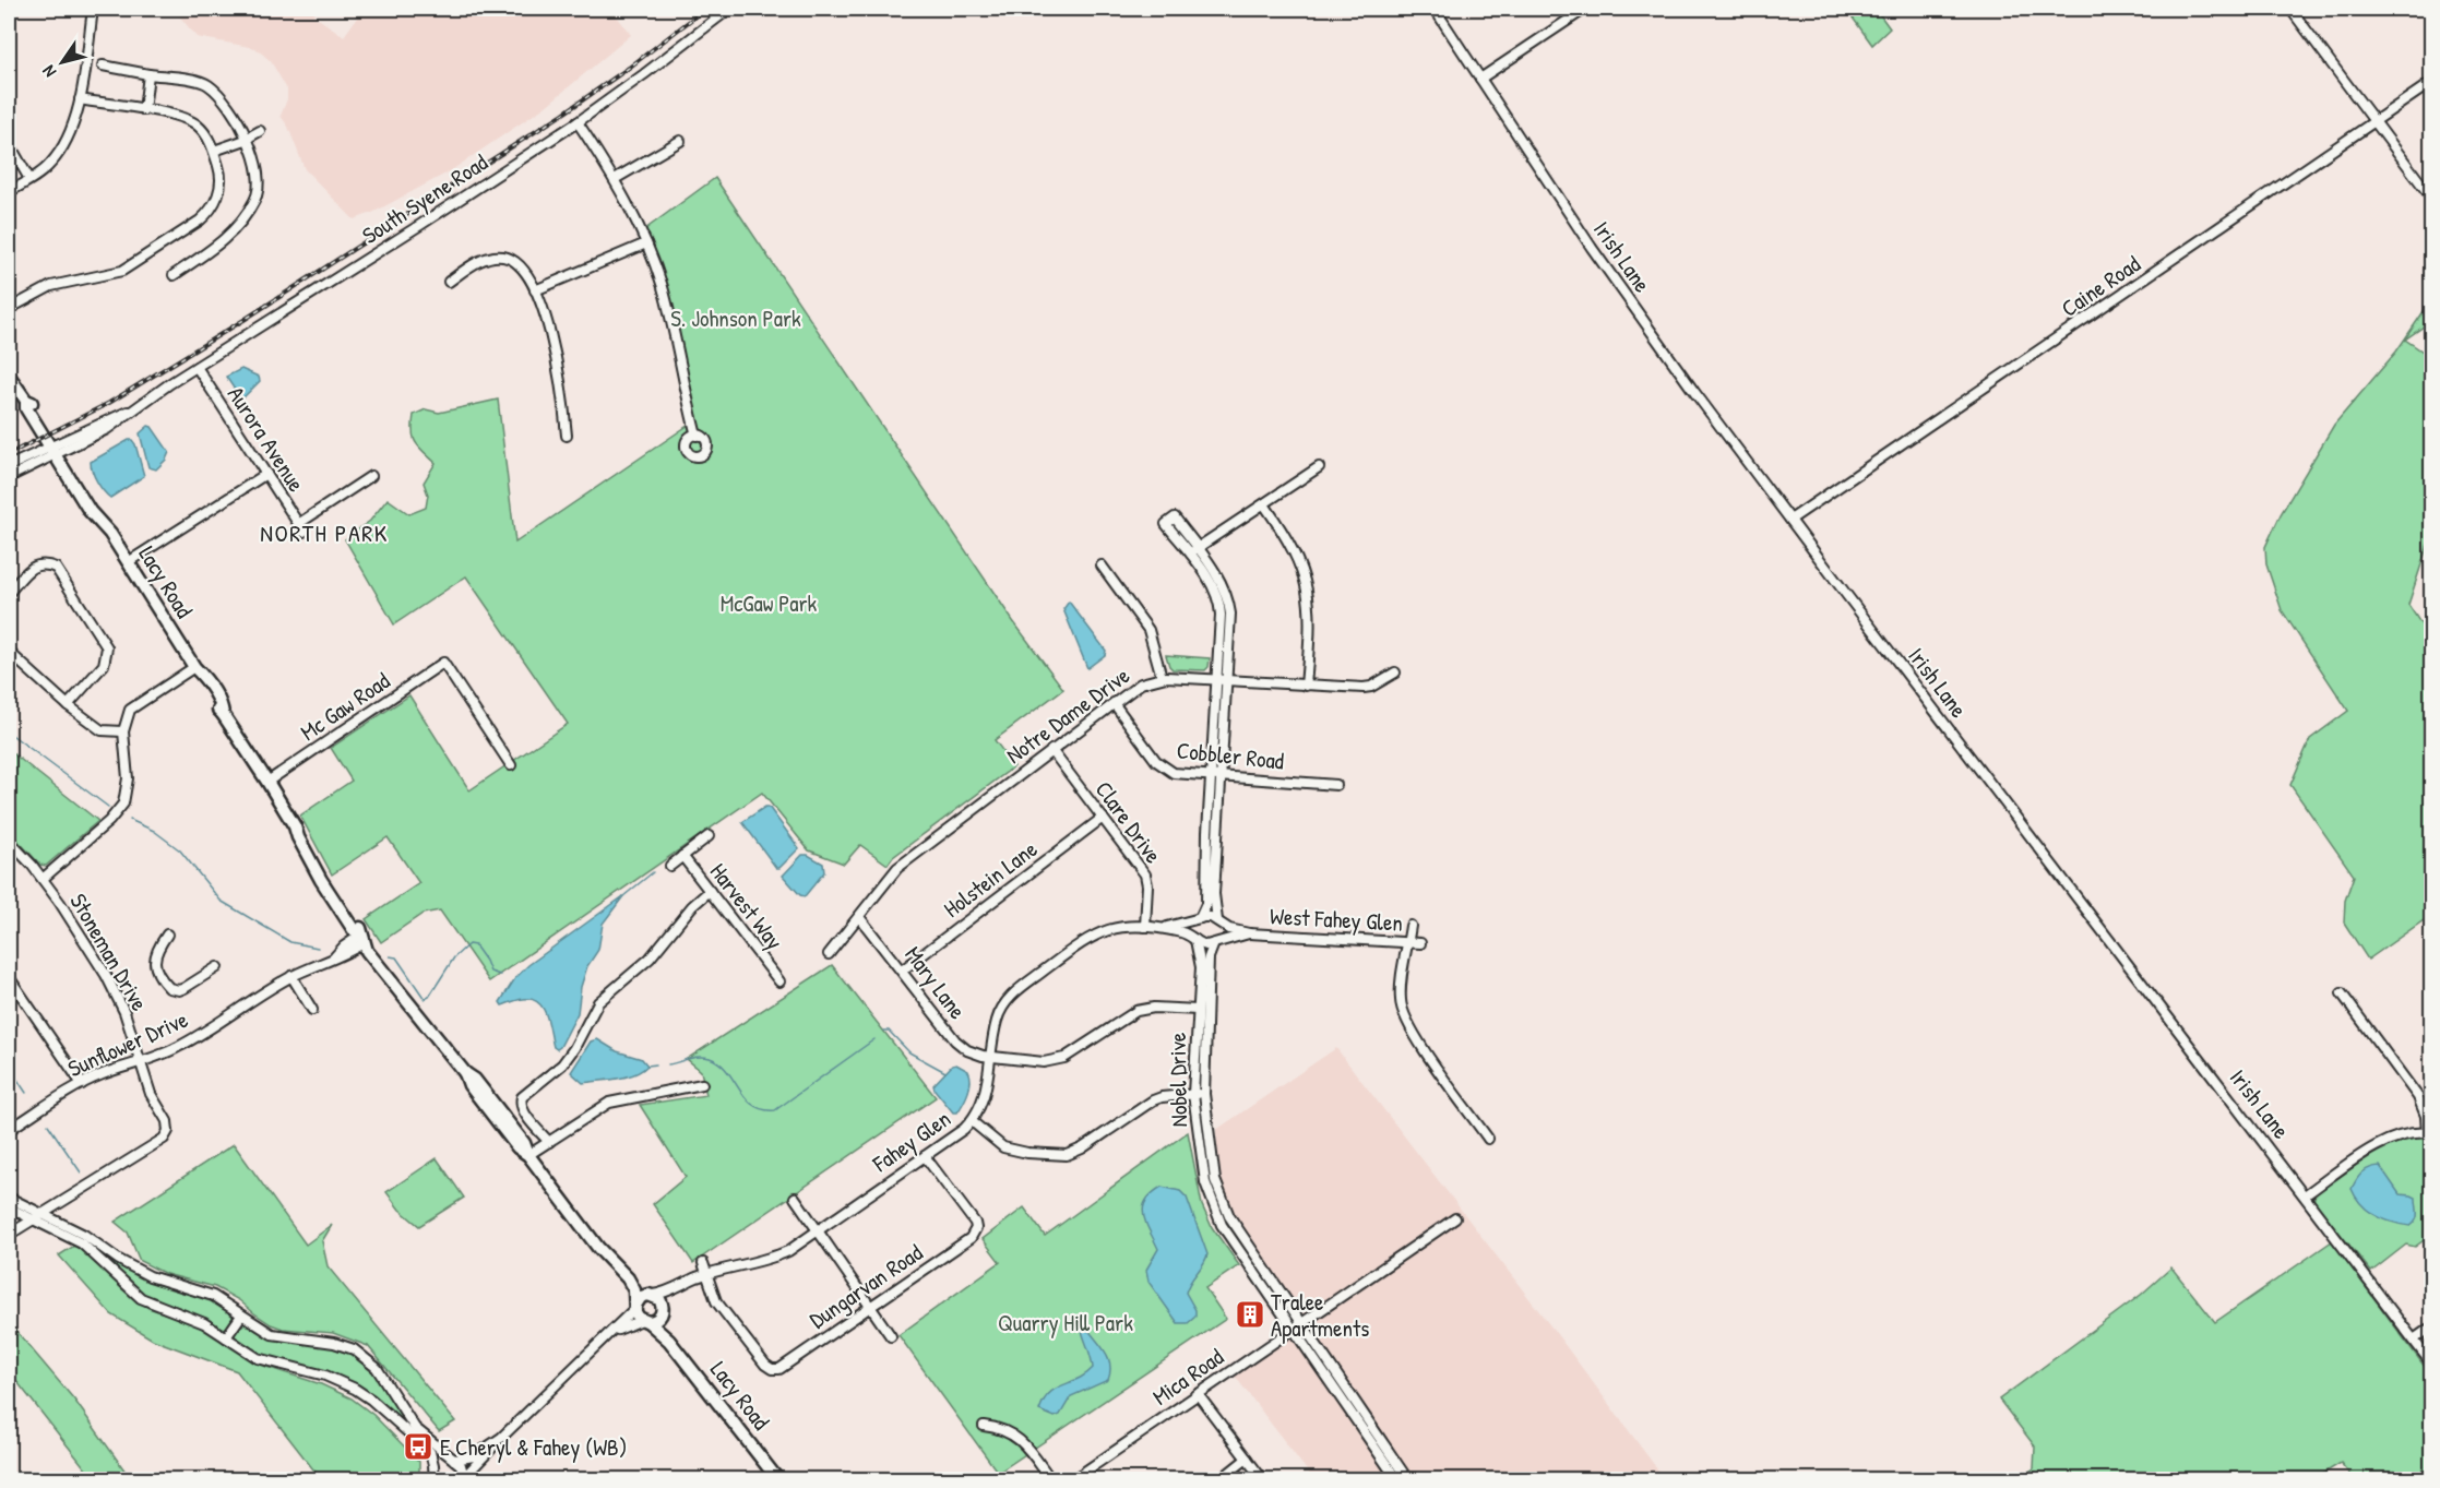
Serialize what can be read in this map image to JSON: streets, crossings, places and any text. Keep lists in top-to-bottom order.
{
  "streets": {
    "main road": ["Lacy Road"],
    "street": [
      "South Syene Road",
      "Irish Lane",
      "Caine Road",
      "Aurora Avenue",
      "Mc Gaw Road",
      "Notre Dame Drive",
      "Cobbler Road",
      "Clare Drive",
      "Holstein Lane",
      "Harvest Way",
      "West Fahey Glen",
      "Stoneman Drive",
      "Mary Lane",
      "Sunflower Drive",
      "Nobel Drive",
      "Fahey Glen",
      "Dungarvan Road",
      "Mica Road"
    ]
  },
  "crossings": [
    ["South Syene Road", "Aurora Avenue"],
    ["South Syene Road", "Lacy Road"],
    ["Irish Lane", "Caine Road"],
    ["Lacy Road", "Mc Gaw Road"],
    ["Lacy Road", "Sunflower Drive"],
    ["Lacy Road", "Fahey Glen"],
    ["Notre Dame Drive", "Cobbler Road"],
    ["Notre Dame Drive", "Clare Drive"],
    ["Notre Dame Drive", "Mary Lane"],
    ["Notre Dame Drive", "Nobel Drive"],
    ["Cobbler Road", "Nobel Drive"],
    ["Clare Drive", "Holstein Lane"],
    ["Clare Drive", "Fahey Glen"],
    ["Holstein Lane", "Mary Lane"],
    ["West Fahey Glen", "Fahey Glen"],
    ["Stoneman Drive", "Sunflower Drive"],
    ["Mary Lane", "Nobel Drive"],
    ["Mary Lane", "Fahey Glen"],
    ["Nobel Drive", "Fahey Glen"],
    ["Nobel Drive", "Mica Road"],
    ["Fahey Glen", "Dungarvan Road"]
  ],
  "districts": ["NORTH PARK"],
  "parks": ["S. Johnson Park", "McGaw Park", "Quarry Hill Park"],
  "places": {
    "building": ["Tralee Apartments"],
    "bus stop": ["E Cheryl & Fahey (WB)"]
  },
  "north": "bottom left"
}
